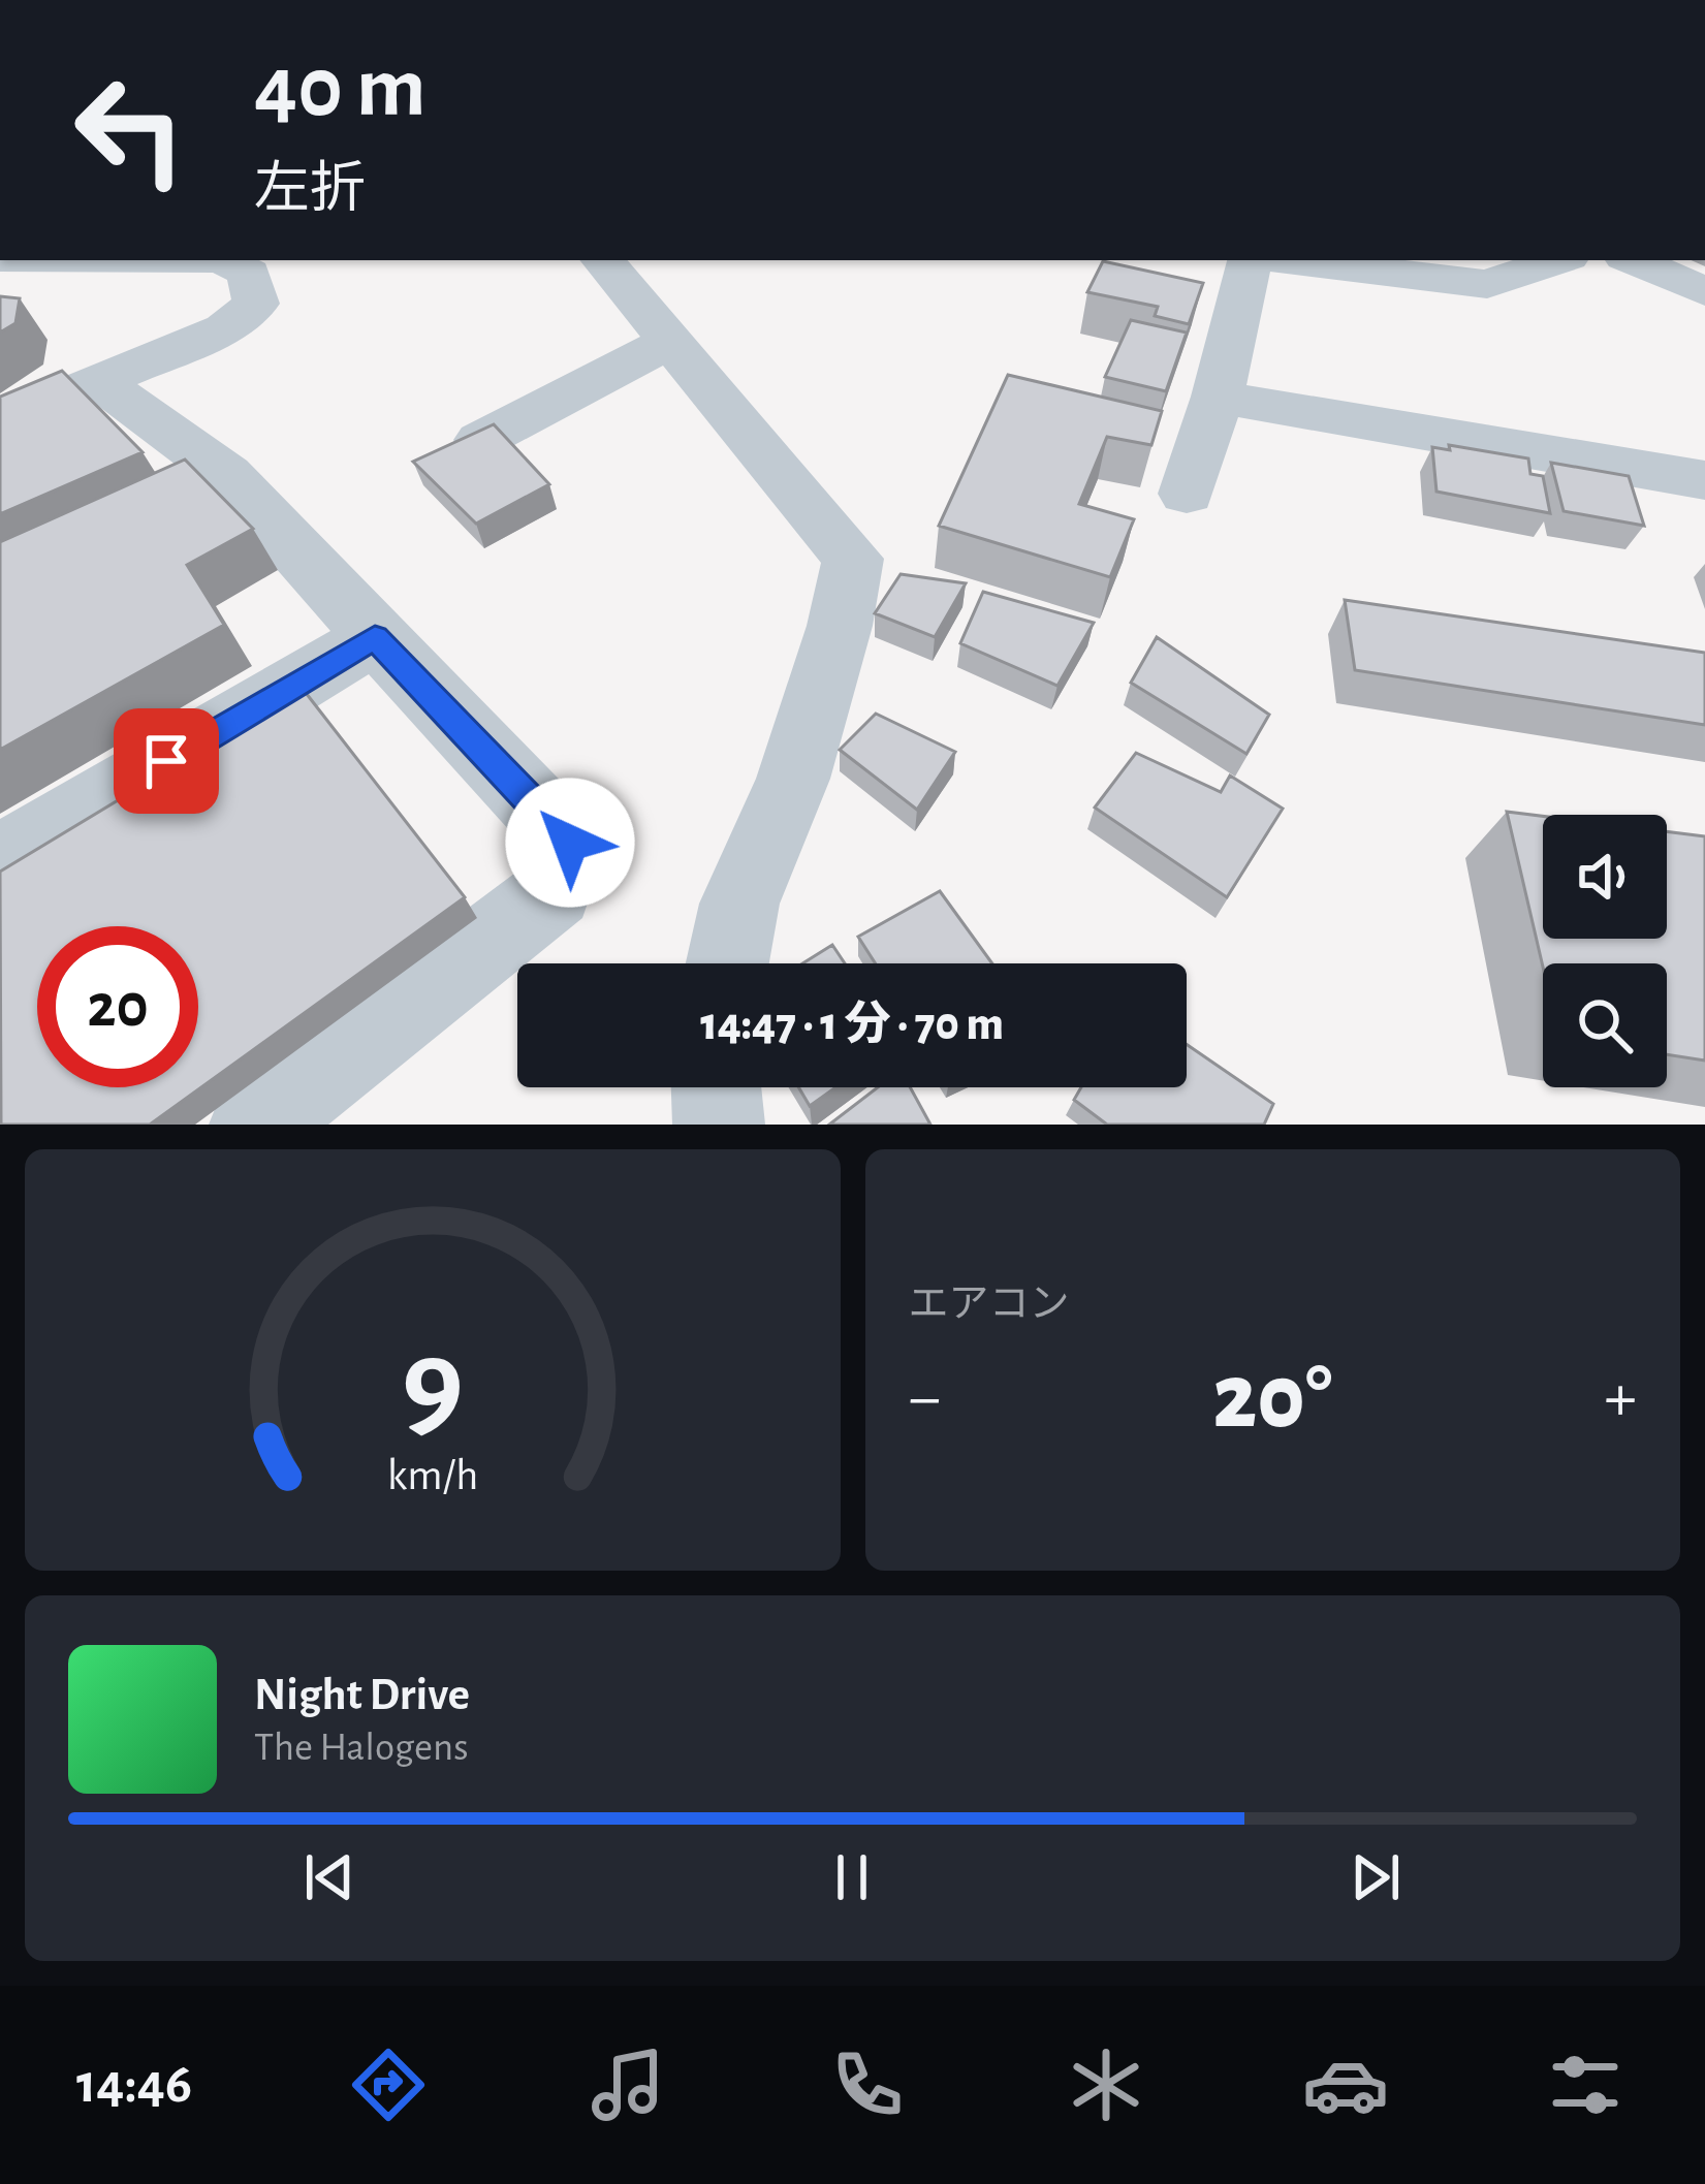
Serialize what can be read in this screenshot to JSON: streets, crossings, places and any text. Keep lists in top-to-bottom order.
{
  "page": {
    "turn": ["40 m", "左折"],
    "limit": "20",
    "trip": "14:47 · 1 分 · 70 m",
    "tile": "エアコン",
    "heat": ["−", "20°", "+"],
    "song": ["Night Drive", "The Halogens"],
    "tabs": "14:46",
    "gauge": ["9", "km/h"]
  }
}
